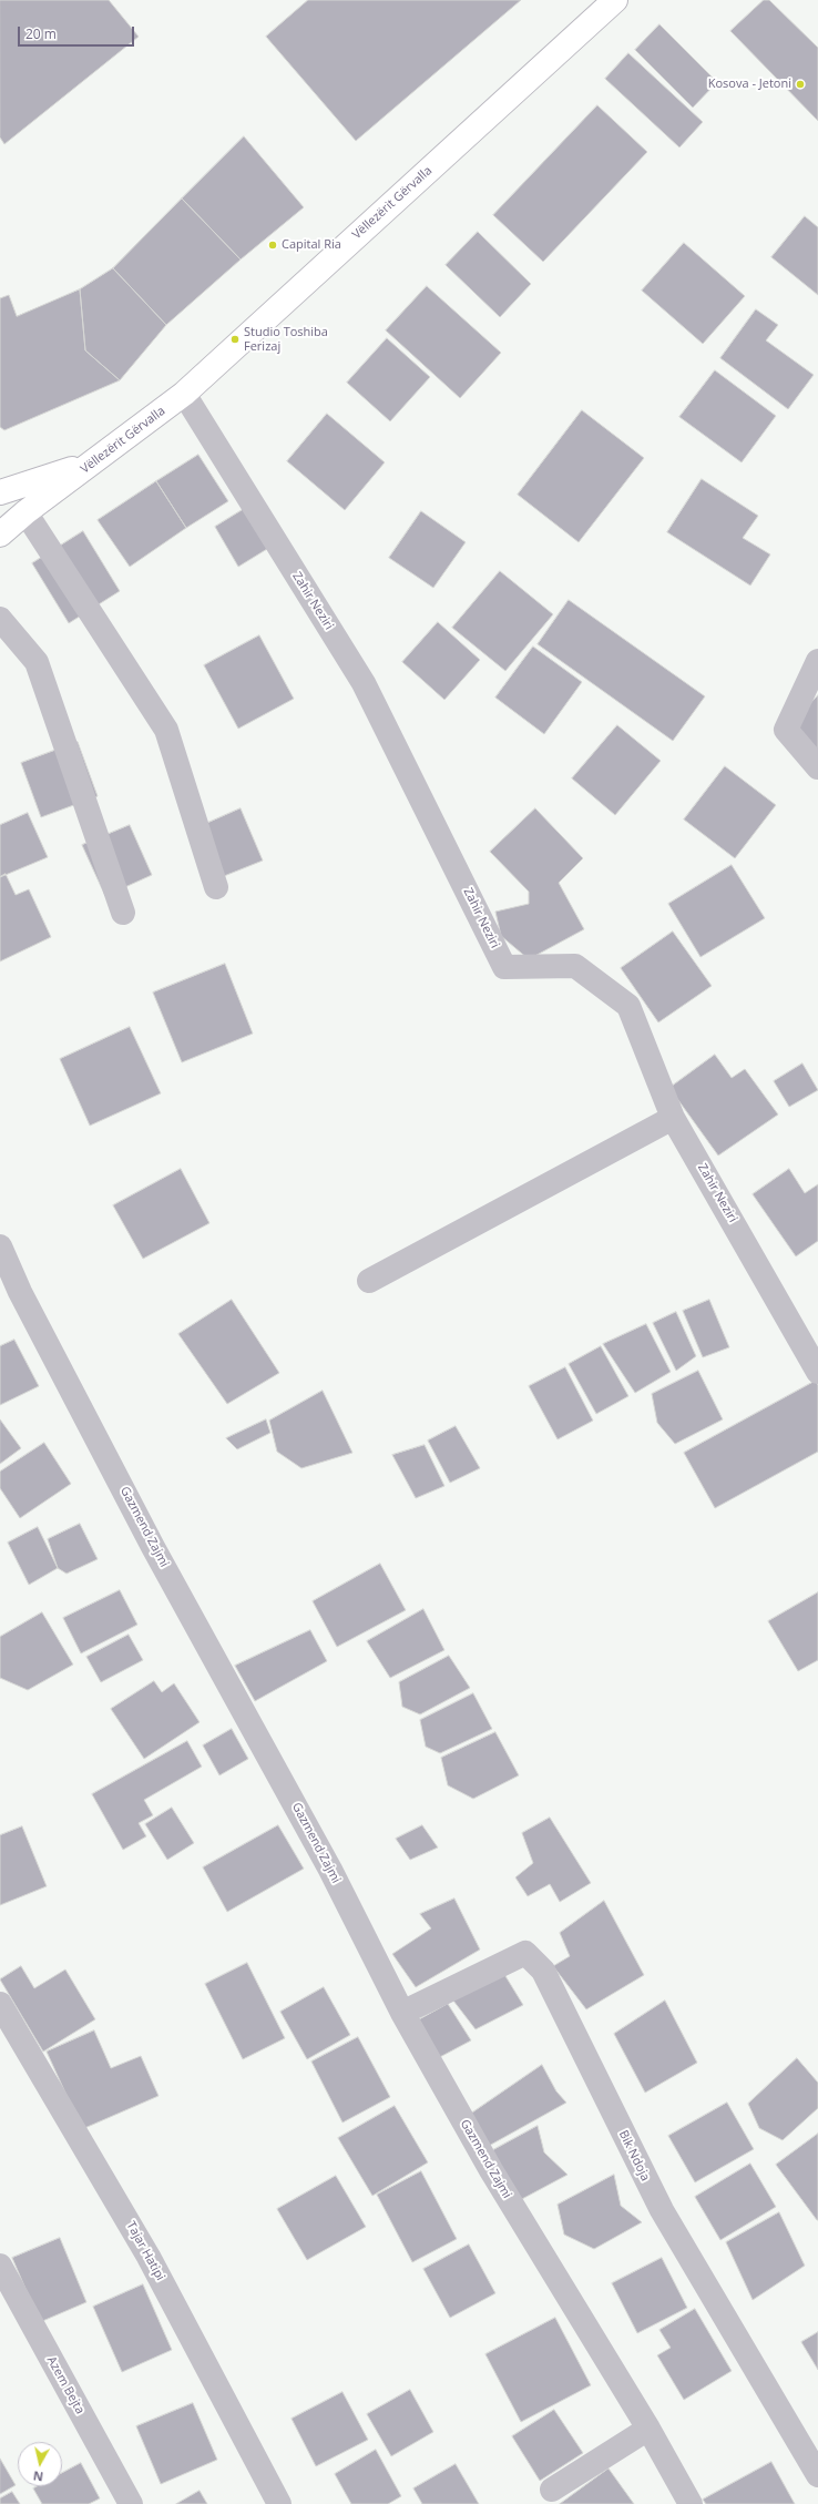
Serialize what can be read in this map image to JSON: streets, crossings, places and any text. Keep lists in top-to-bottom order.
{
  "streets": {
    "street": [
      "Vëllezërit Gërvalla",
      "Zahir Neziri",
      "Gazmend Zajmi",
      "Bik Ndoja",
      "Tajar Hatipi",
      "Azem Bejta"
    ]
  },
  "crossings": [
    ["Vëllezërit Gërvalla", "Zahir Neziri"],
    ["Gazmend Zajmi", "Bik Ndoja"]
  ],
  "places": ["Kosova - Jetoni", "Capital Ria", "Studio Toshiba Ferizaj"],
  "scale_bar": "20 m",
  "north": "bottom"
}
